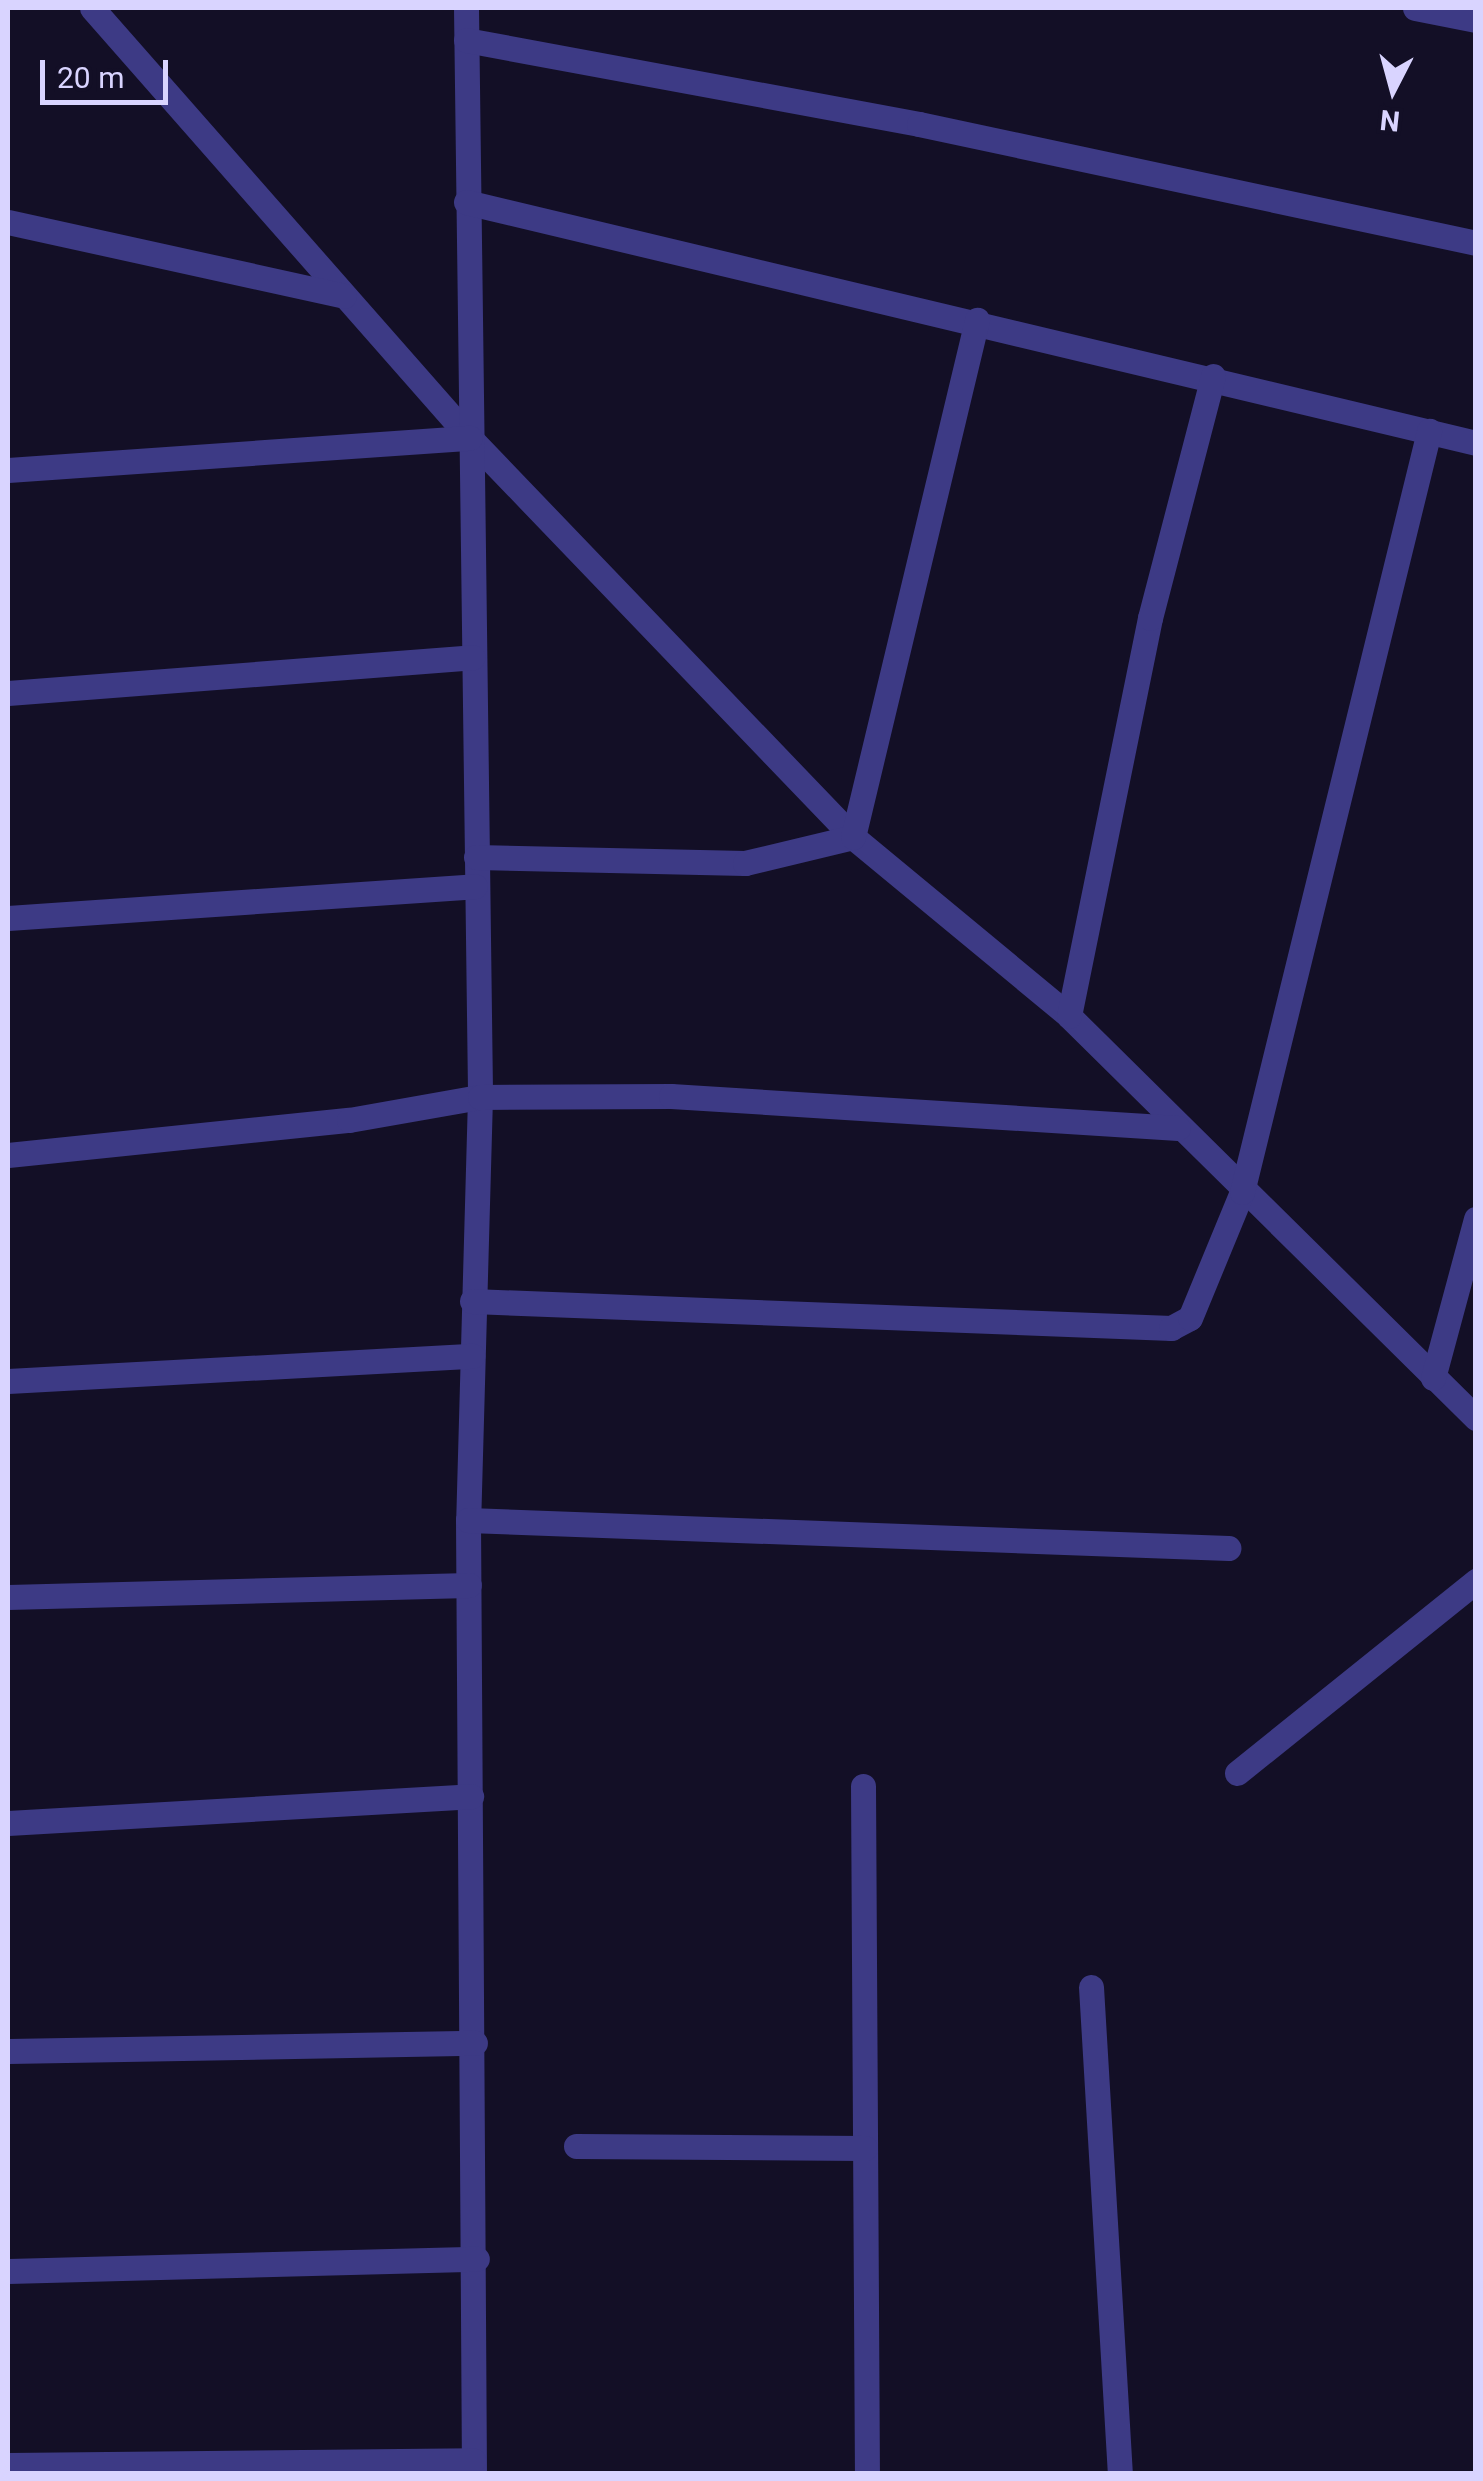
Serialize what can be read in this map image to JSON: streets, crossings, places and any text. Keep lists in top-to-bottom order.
{
  "scale_bar": "20 m",
  "north": "bottom"
}
